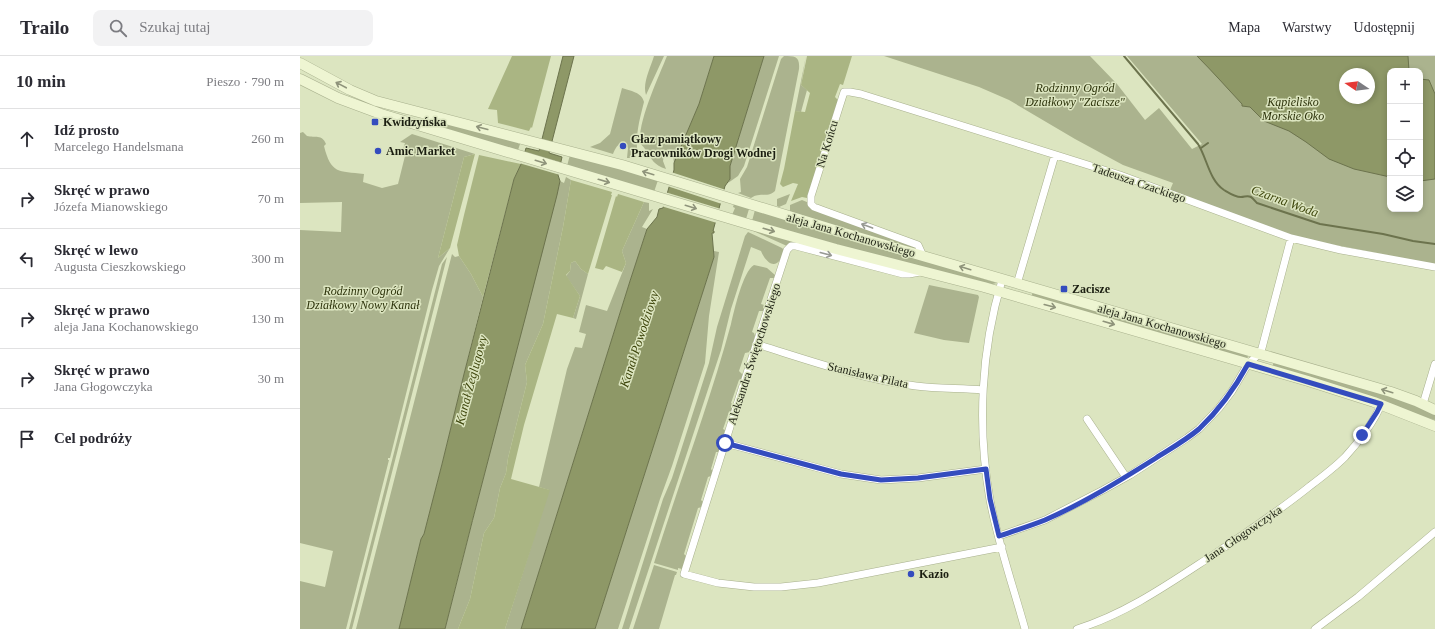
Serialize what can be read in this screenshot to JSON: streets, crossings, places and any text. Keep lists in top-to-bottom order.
{
  "streets": {
    "main road": ["aleja Jana Kochanowskiego"],
    "street": [
      "Na Końcu",
      "Tadeusza Czackiego",
      "Aleksandra Świętochowskiego",
      "Stanisława Pilata",
      "Jana Głogowczyka"
    ]
  },
  "crossings": [
    ["Na Końcu", "Tadeusza Czackiego"],
    ["Na Końcu", "aleja Jana Kochanowskiego"],
    ["aleja Jana Kochanowskiego", "Aleksandra Świętochowskiego"],
    ["aleja Jana Kochanowskiego", "Jana Głogowczyka"],
    ["Aleksandra Świętochowskiego", "Stanisława Pilata"]
  ],
  "water": ["Czarna Woda", "Kanał Powodziowy", "Kanał Żeglugowy"],
  "parks": ["Rodzinny Ogród Działkowy \"Zacisze\"", "Kąpielisko Morskie Oko", "Rodzinny Ogród Działkowy Nowy Kanał"],
  "places": {
    "transit": ["Kwidzyńska", "Zacisze"],
    "other": ["Głaz pamiątkowy Pracowników Drogi Wodnej", "Amic Market", "Kazio"]
  },
  "north": "left",
  "page": {
    "header": "Trailo",
    "search": "Szukaj tutaj",
    "nav": ["Mapa", "Warstwy", "Udostępnij"],
    "heading": ["10 min", "Pieszo · 790 m"],
    "map_buttons": ["+", "−"],
    "list": [
      ["Idź prosto", "Marcelego Handelsmana", "260 m"],
      ["Skręć w prawo", "Józefa Mianowskiego", "70 m"],
      ["Skręć w lewo", "Augusta Cieszkowskiego", "300 m"],
      ["Skręć w prawo", "aleja Jana Kochanowskiego", "130 m"],
      ["Skręć w prawo", "Jana Głogowczyka", "30 m"],
      "Cel podróży"
    ]
  }
}
